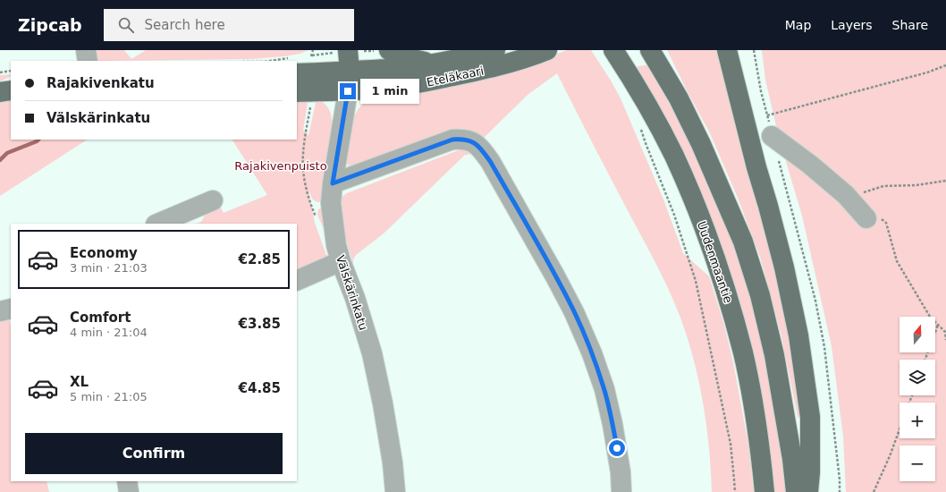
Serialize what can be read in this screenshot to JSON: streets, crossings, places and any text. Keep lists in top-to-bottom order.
{
  "streets": {
    "main road": ["Eteläkaari", "Uudenmaantie"],
    "street": ["Välskärinkatu"]
  },
  "crossings": [
    ["Eteläkaari", "Välskärinkatu"]
  ],
  "parks": ["Rajakivenpuisto"],
  "north": "top",
  "page": {
    "header": "Zipcab",
    "search": "Search here",
    "nav": ["Map", "Layers", "Share"],
    "banner": ["Rajakivenkatu", "Välskärinkatu"],
    "bubble": "1 min",
    "list": [
      {
        "name": "Economy",
        "note": "3 min · 21:03",
        "value": "€2.85"
      },
      {
        "name": "Comfort",
        "note": "4 min · 21:04",
        "value": "€3.85"
      },
      {
        "name": "XL",
        "note": "5 min · 21:05",
        "value": "€4.85"
      }
    ],
    "map_buttons": ["+", "−"],
    "buttons": "Confirm"
  }
}
